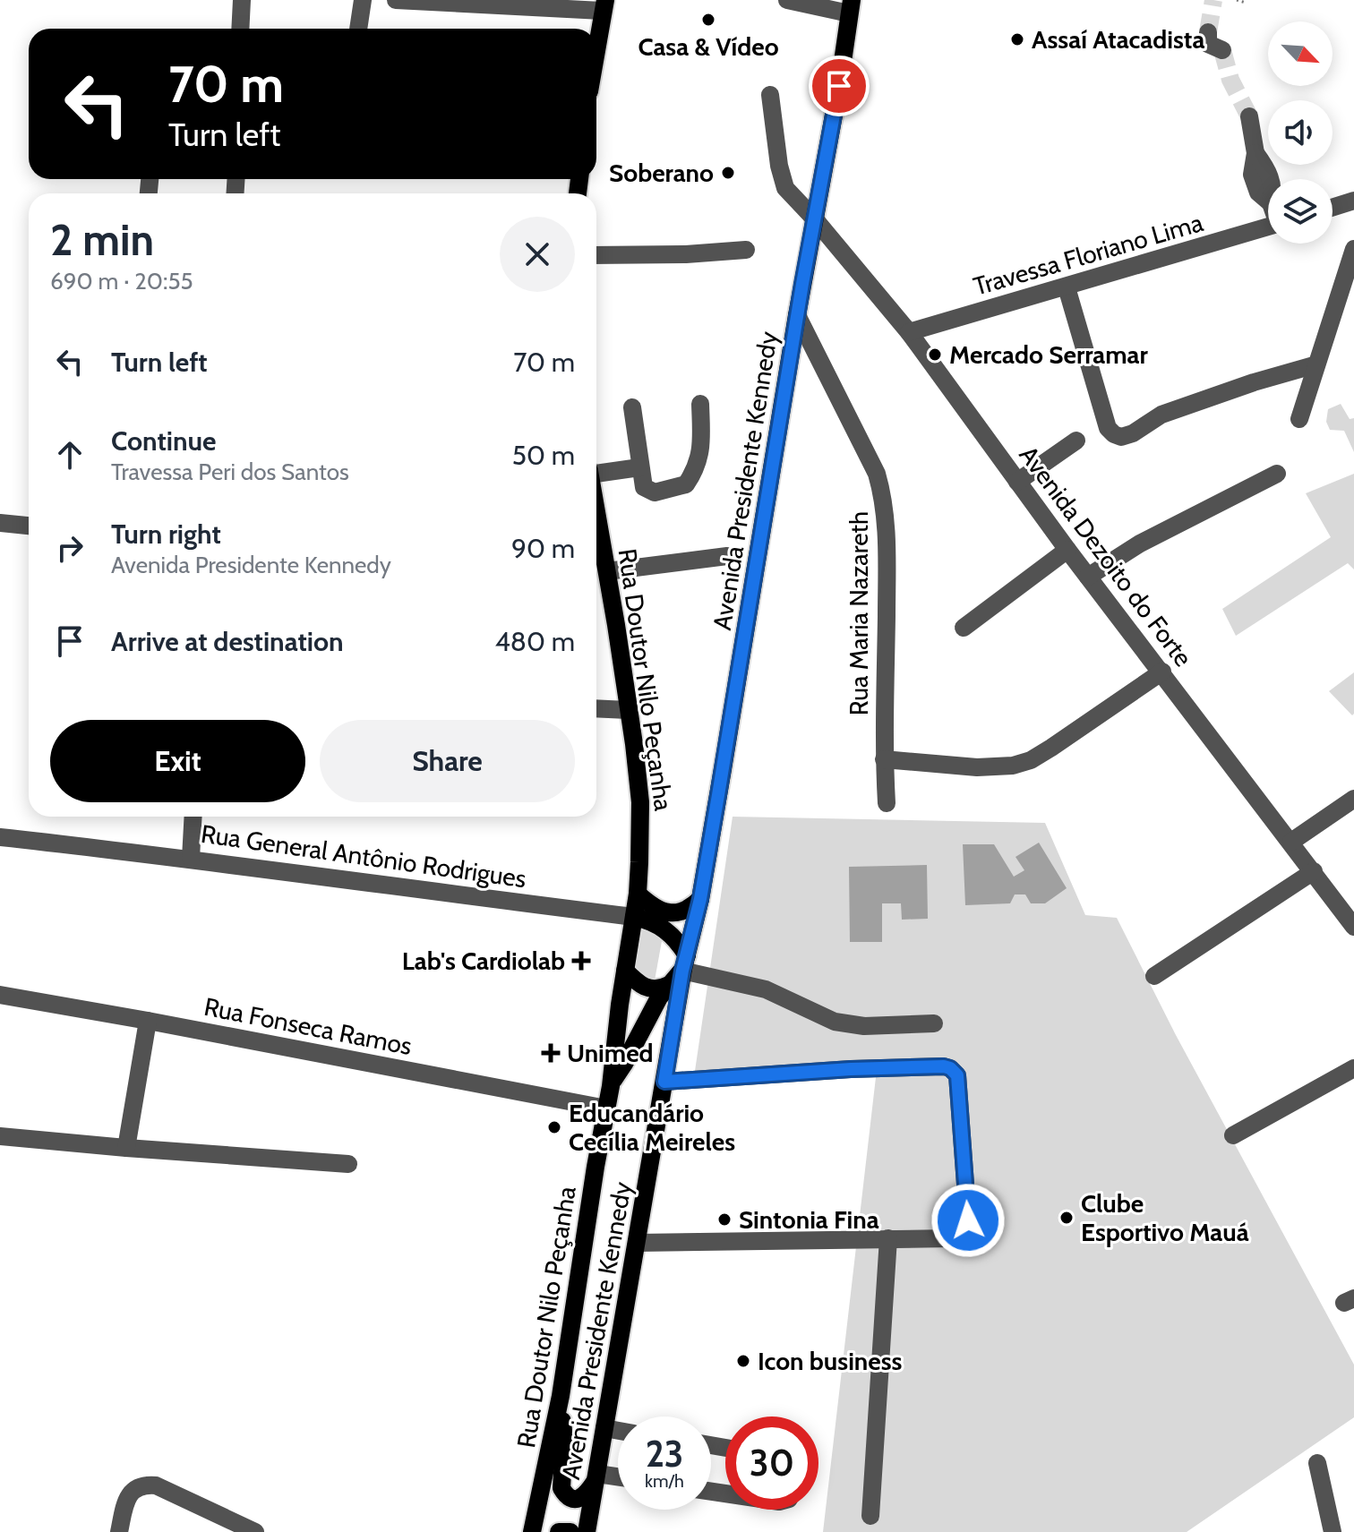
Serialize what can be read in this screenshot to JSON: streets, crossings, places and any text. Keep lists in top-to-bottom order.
{
  "streets": {
    "main road": ["Avenida Presidente Kennedy", "Rua Doutor Nilo Peçanha"],
    "street": [
      "Travessa Floriano Lima",
      "Avenida Dezoito do Forte",
      "Rua Maria Nazareth",
      "Rua General Antônio Rodrigues",
      "Rua Fonseca Ramos"
    ]
  },
  "crossings": [
    ["Travessa Floriano Lima", "Avenida Dezoito do Forte"],
    ["Avenida Presidente Kennedy", "Avenida Dezoito do Forte"],
    ["Avenida Presidente Kennedy", "Rua Maria Nazareth"],
    ["Avenida Presidente Kennedy", "Rua Doutor Nilo Peçanha"],
    ["Rua Doutor Nilo Peçanha", "Rua General Antônio Rodrigues"],
    ["Rua Doutor Nilo Peçanha", "Rua Fonseca Ramos"]
  ],
  "places": {
    "other": [
      "Casa & Vídeo",
      "Assaí Atacadista",
      "Soberano",
      "Mercado Serramar",
      "Educandário Cecília Meireles",
      "Clube Esportivo Mauá",
      "Sintonia Fina",
      "Icon business"
    ],
    "health": ["Lab's Cardiolab", "Unimed"]
  },
  "north": "bottom right",
  "page": {
    "turn": ["70 m", "Turn left"],
    "heading": ["2 min", "690 m · 20:55"],
    "list": [
      {
        "name": "Turn left",
        "value": "70 m"
      },
      {
        "name": "Continue",
        "note": "Travessa Peri dos Santos",
        "value": "50 m"
      },
      {
        "name": "Turn right",
        "note": "Avenida Presidente Kennedy",
        "value": "90 m"
      },
      {
        "name": "Arrive at destination",
        "value": "480 m"
      }
    ],
    "buttons": ["Exit", "Share"],
    "speed": "23 km/h",
    "limit": "30"
  }
}
